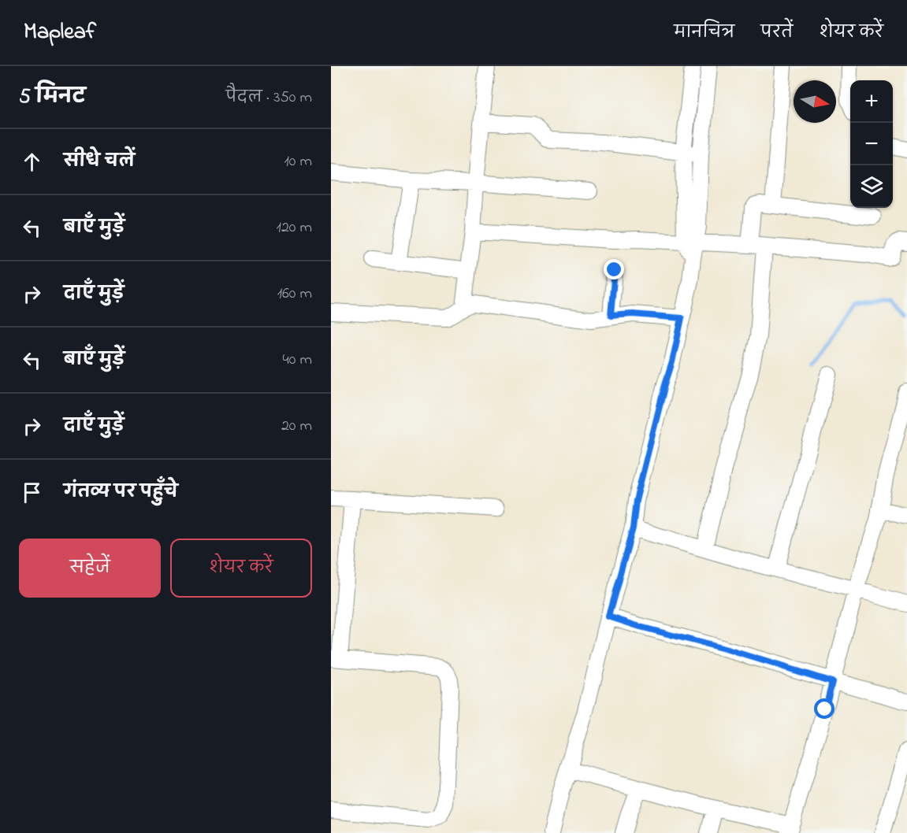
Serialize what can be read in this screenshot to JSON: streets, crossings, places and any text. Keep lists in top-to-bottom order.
{
  "north": "right",
  "page": {
    "header": "Mapleaf",
    "nav": ["मानचित्र", "परतें", "शेयर करें"],
    "heading": ["5 मिनट", "पैदल · 350 m"],
    "map_buttons": ["+", "−"],
    "list": [
      ["सीधे चलें", "10 m"],
      ["बाएँ मुड़ें", "120 m"],
      ["दाएँ मुड़ें", "160 m"],
      ["बाएँ मुड़ें", "40 m"],
      ["दाएँ मुड़ें", "20 m"],
      "गंतव्य पर पहुँचे"
    ],
    "buttons": ["सहेजें", "शेयर करें"]
  }
}
